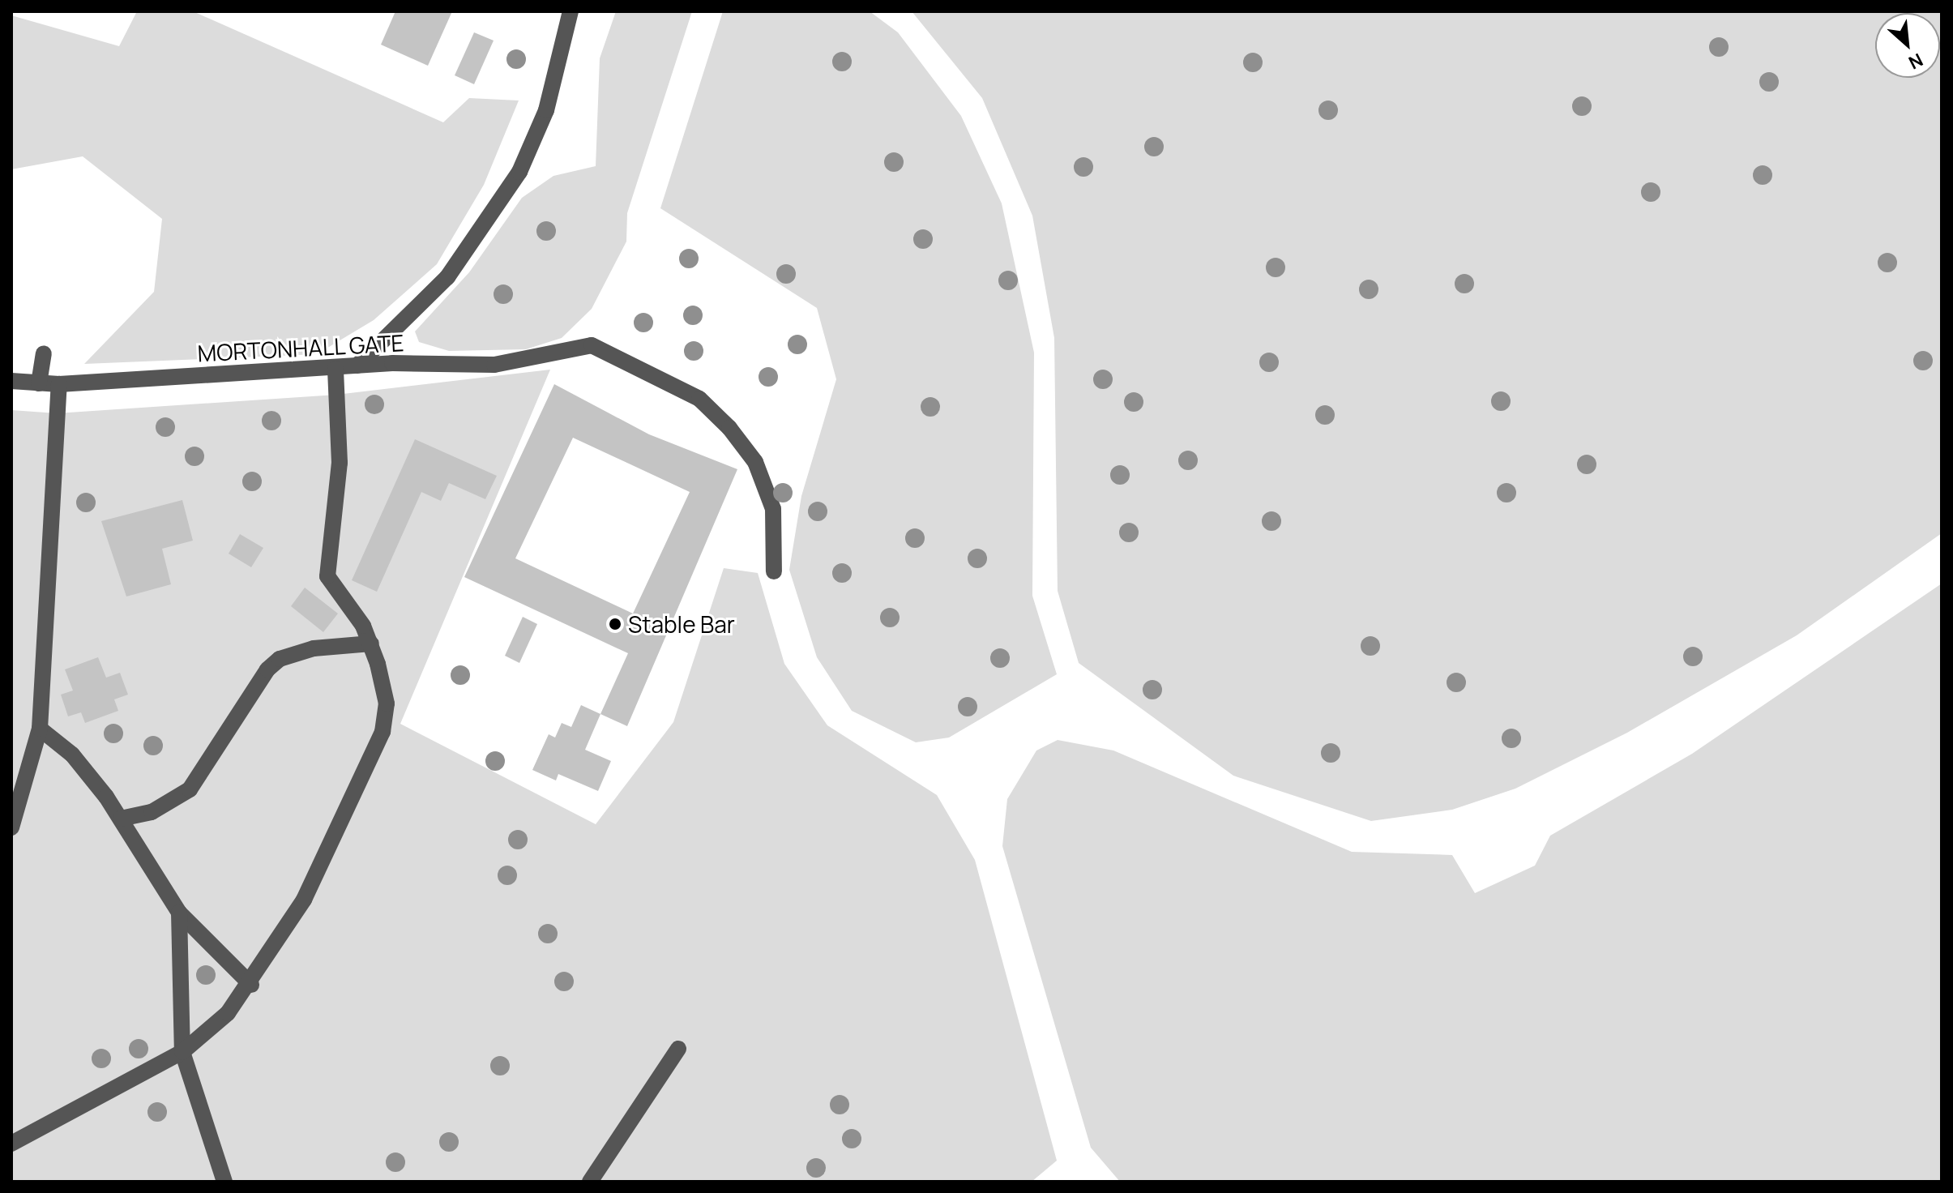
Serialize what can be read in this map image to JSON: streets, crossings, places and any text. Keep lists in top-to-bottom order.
{
  "streets": {
    "lane": ["MORTONHALL GATE"]
  },
  "places": ["Stable Bar"],
  "north": "bottom right"
}
